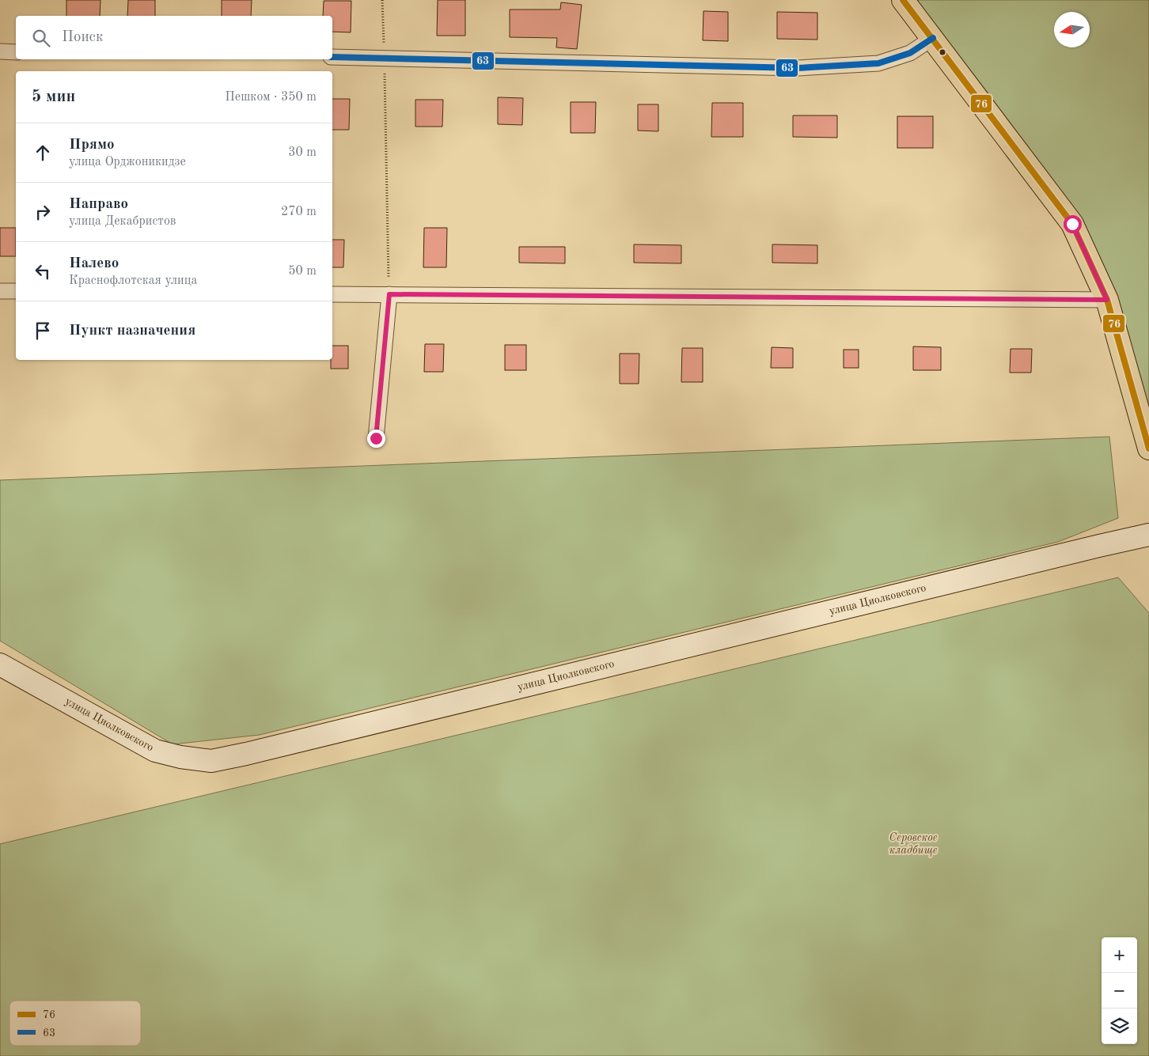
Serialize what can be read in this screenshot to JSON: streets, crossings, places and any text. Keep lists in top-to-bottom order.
{
  "streets": {
    "main road": ["улица Циолковского"]
  },
  "parks": ["Серовское кладбище"],
  "lines": ["transit line 76", "transit line 63"],
  "legend": ["76", "63"],
  "north": "left",
  "page": {
    "search": "Поиск",
    "heading": ["5 мин", "Пешком · 350 m"],
    "list": [
      ["Прямо", "улица Орджоникидзе", "30 m"],
      ["Направо", "улица Декабристов", "270 m"],
      ["Налево", "Краснофлотская улица", "50 m"],
      "Пункт назначения"
    ],
    "map_buttons": ["+", "−"]
  }
}
